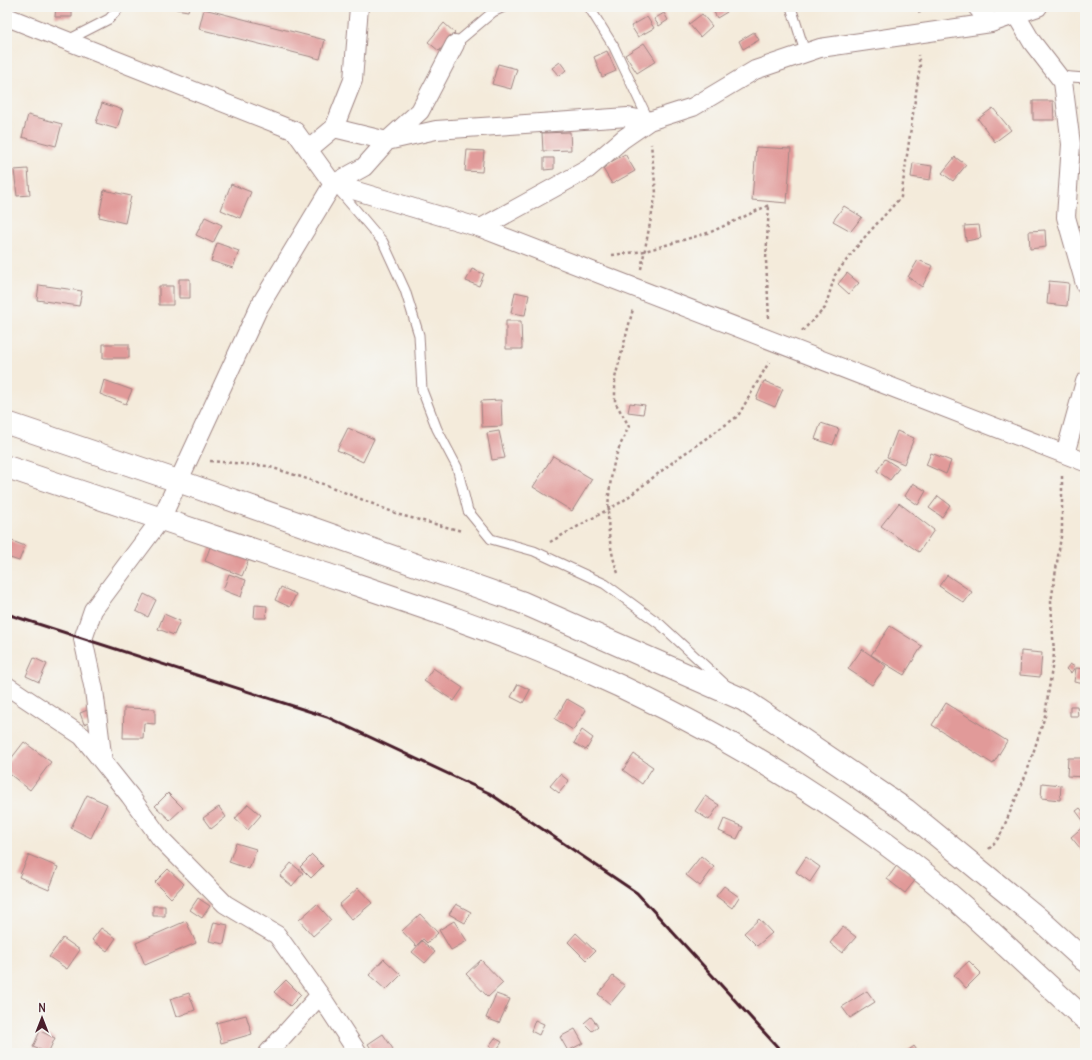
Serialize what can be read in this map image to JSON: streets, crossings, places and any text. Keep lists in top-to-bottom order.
{
  "north": "top"
}
